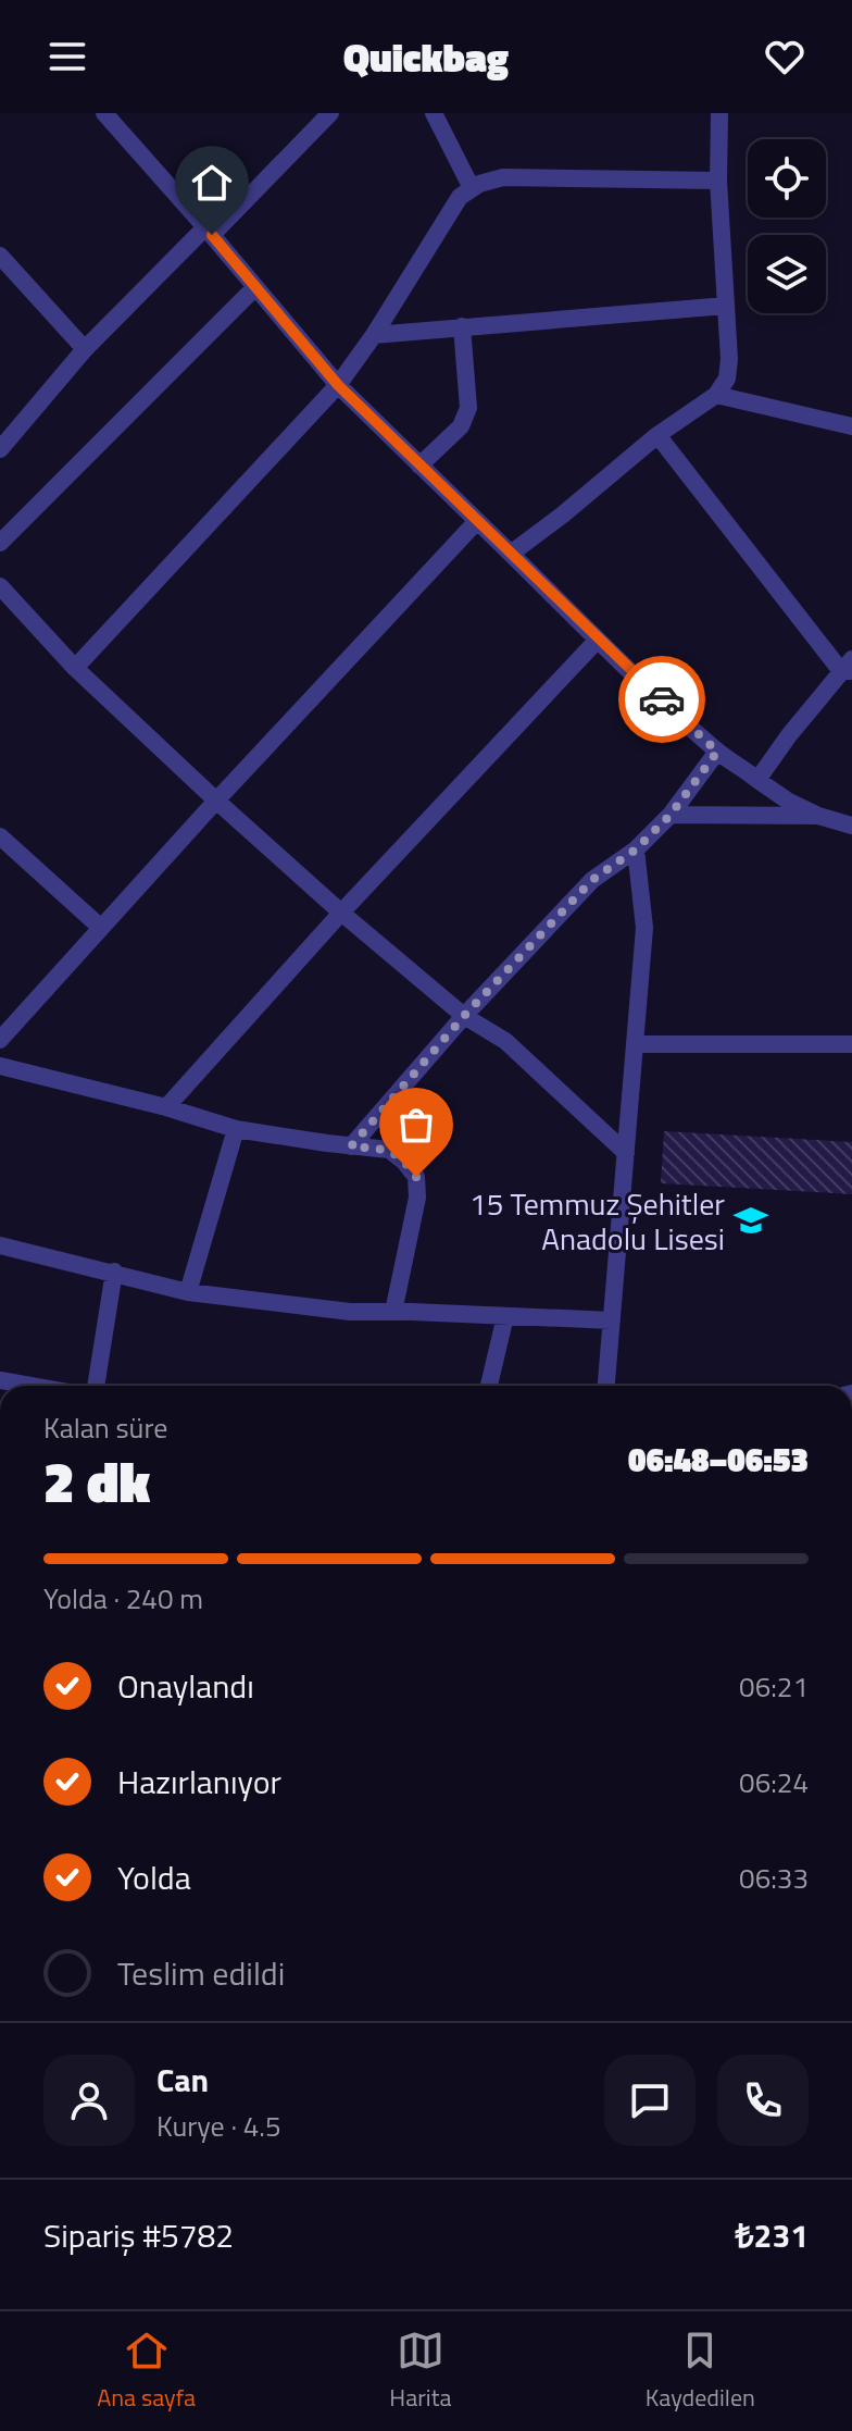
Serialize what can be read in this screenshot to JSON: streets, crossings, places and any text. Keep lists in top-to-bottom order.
{
  "places": {
    "school or university": ["15 Temmuz Şehitler Anadolu Lisesi"]
  },
  "page": {
    "header": "Quickbag",
    "heading": ["2 dk", "Kalan süre", "06:48–06:53"],
    "panel": [
      "Can",
      "Kurye · 4.5",
      "Sipariş #5782",
      "₺231"
    ],
    "bar": "Yolda · 240 m",
    "list": [
      ["Onaylandı", "06:21"],
      ["Hazırlanıyor", "06:24"],
      ["Yolda", "06:33"],
      "Teslim edildi"
    ],
    "tabs": ["Ana sayfa", "Harita", "Kaydedilen"]
  }
}
